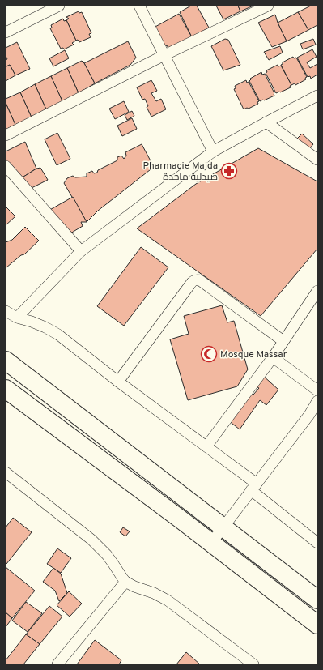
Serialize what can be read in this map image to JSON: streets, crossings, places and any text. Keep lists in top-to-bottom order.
{
  "places": {
    "pharmacy": ["Pharmacie Majda صيدلية ماجدة"],
    "mosque": ["Mosque Massar"]
  }
}
